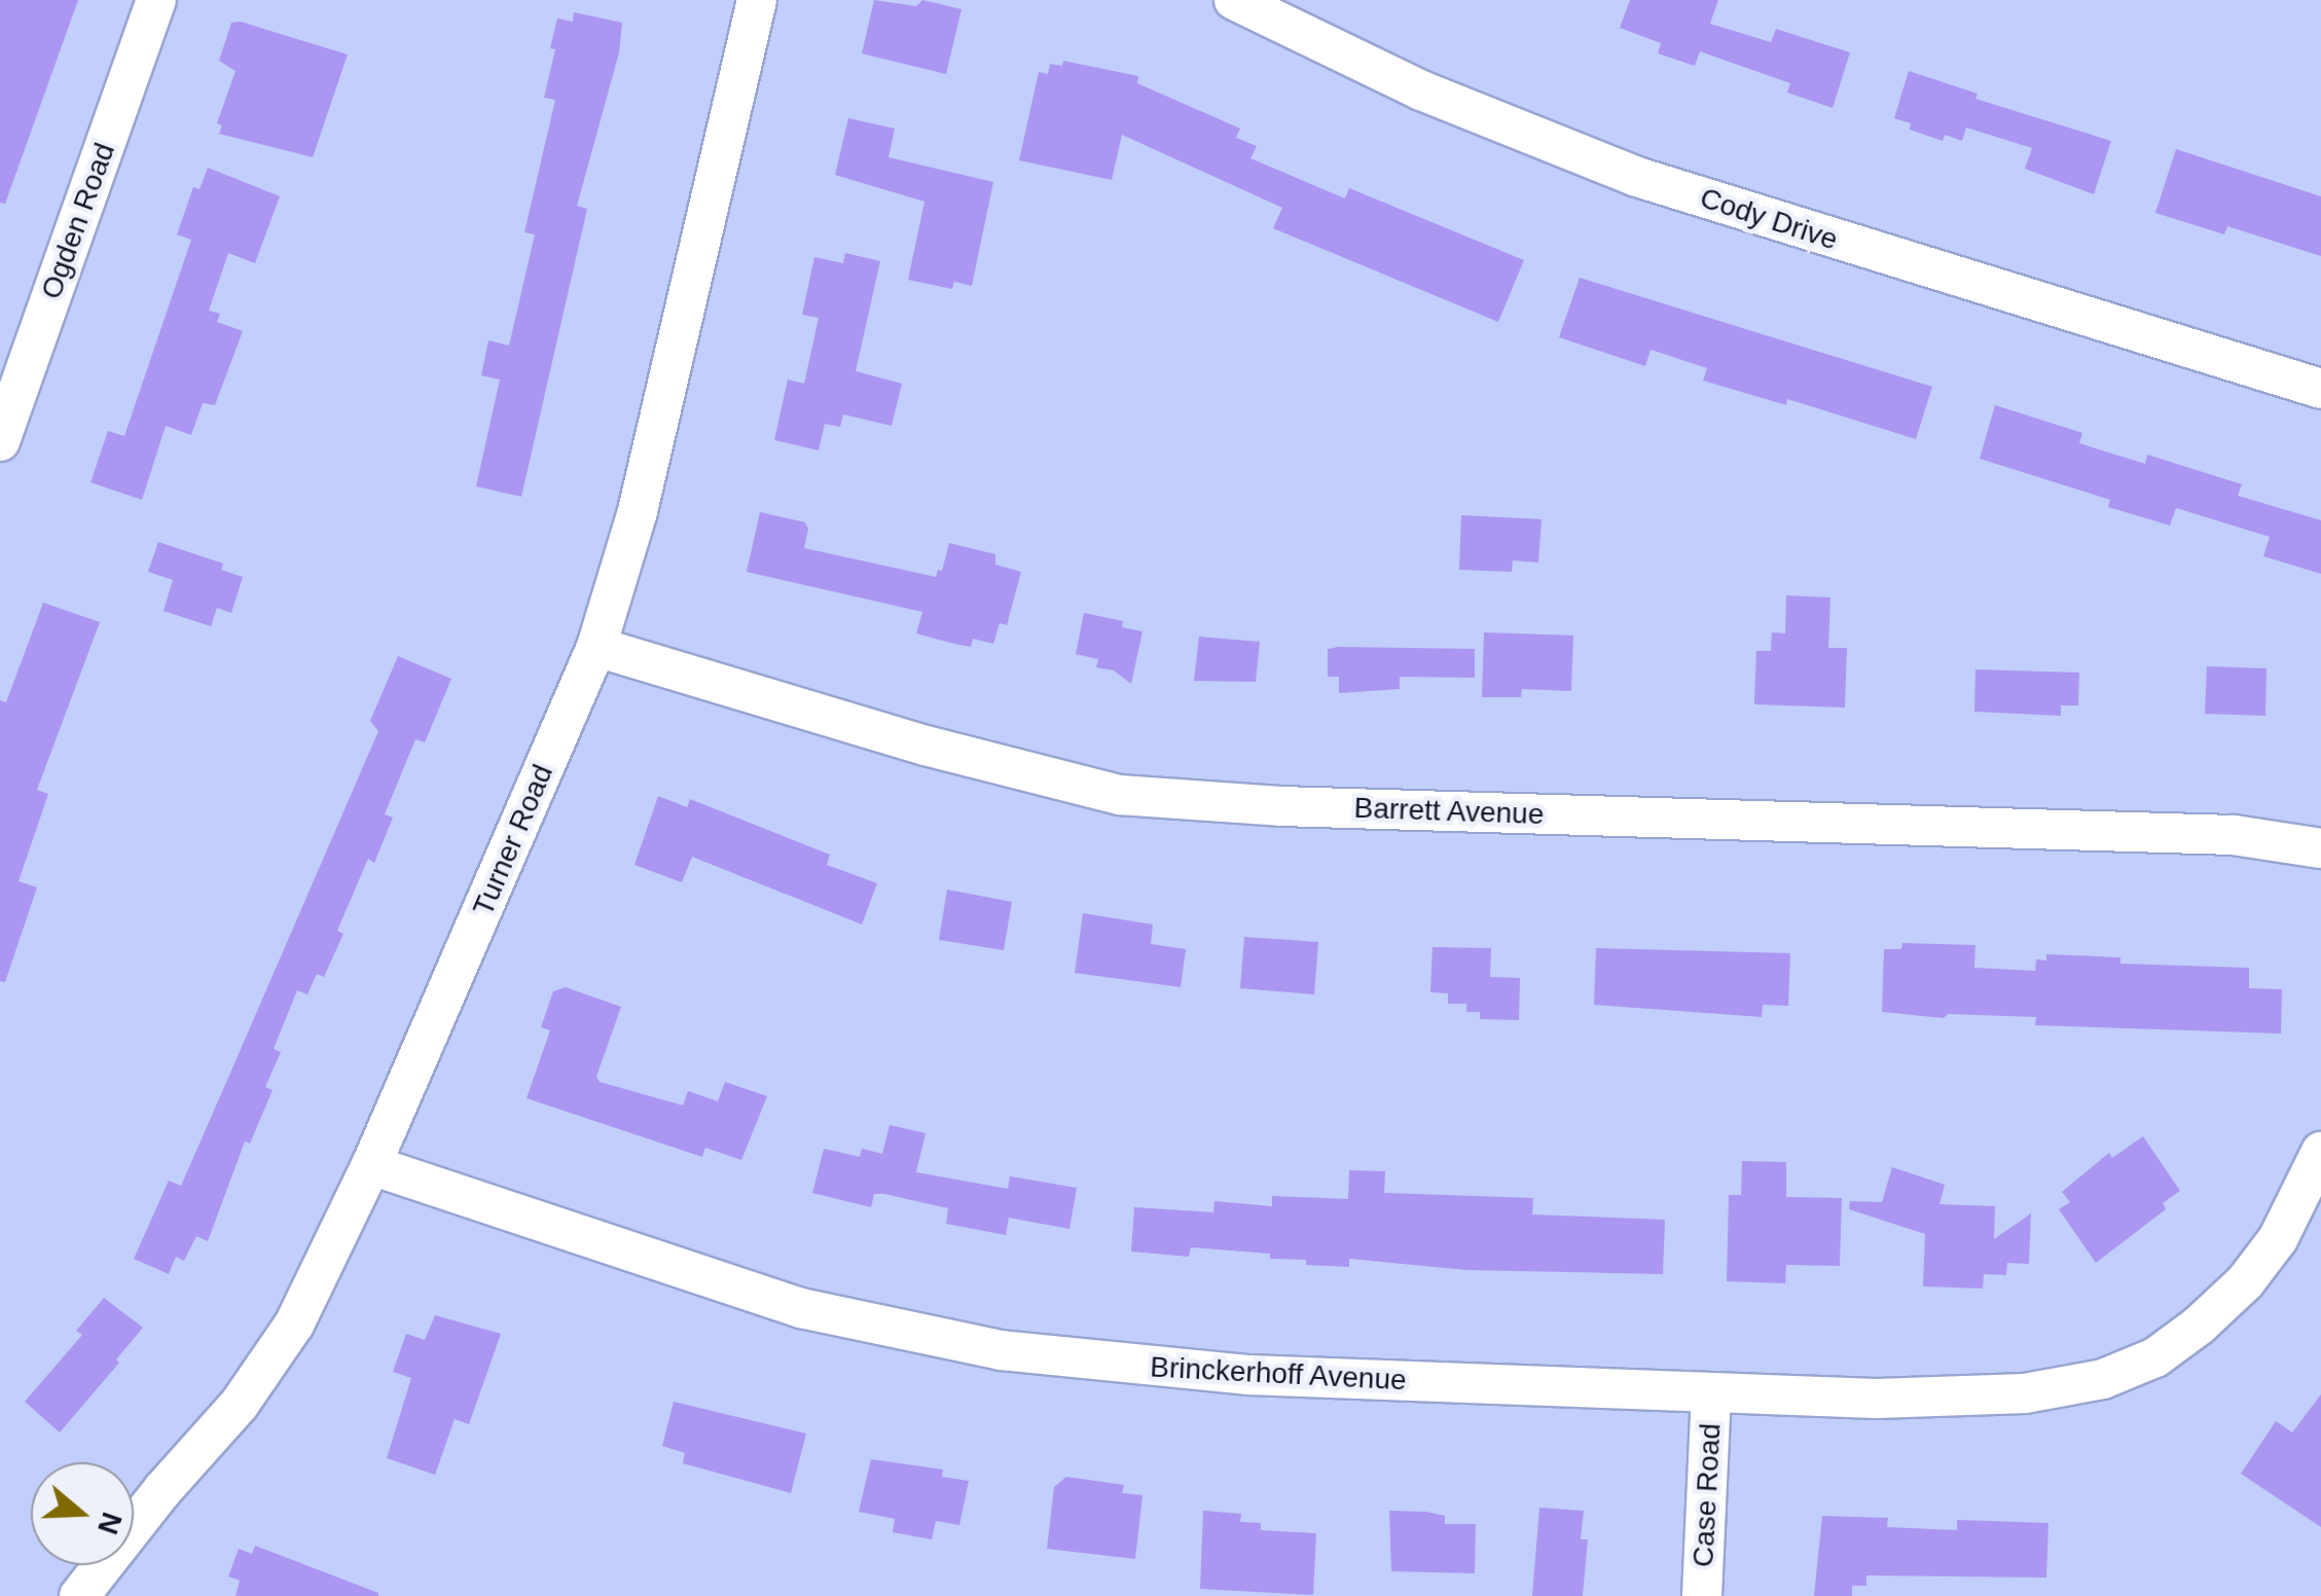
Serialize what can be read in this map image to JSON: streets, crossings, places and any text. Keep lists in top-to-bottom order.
{
  "streets": {
    "street": [
      "Cody Drive",
      "Ogden Road",
      "Barrett Avenue",
      "Turner Road",
      "Brinckerhoff Avenue",
      "Case Road"
    ]
  },
  "crossings": [
    ["Barrett Avenue", "Turner Road"],
    ["Turner Road", "Brinckerhoff Avenue"],
    ["Brinckerhoff Avenue", "Case Road"]
  ],
  "north": "right"
}
